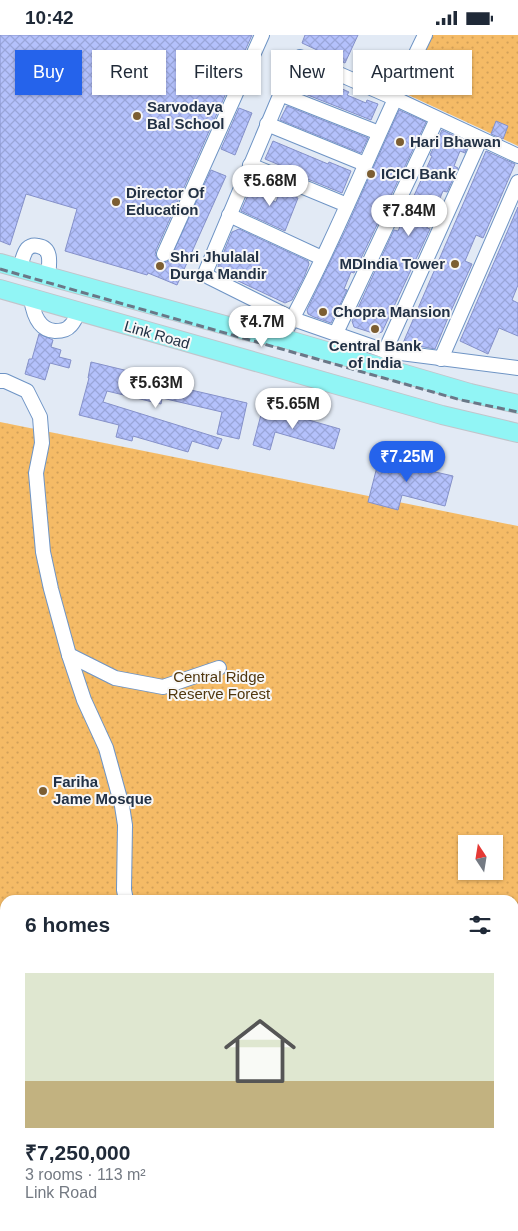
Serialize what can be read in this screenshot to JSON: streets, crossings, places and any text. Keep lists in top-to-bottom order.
{
  "streets": {
    "main road": ["Link Road"]
  },
  "parks": ["Central Ridge Reserve Forest"],
  "places": [
    "Sarvodaya Bal School",
    "Hari Bhawan",
    "ICICI Bank",
    "Director Of Education",
    "MDIndia Tower",
    "Shri Jhulalal Durga Mandir",
    "Chopra Mansion",
    "Central Bank of India",
    "Fariha Jame Mosque"
  ],
  "north": "top",
  "page": {
    "status": "10:42",
    "chip": [
      "Buy",
      "Rent",
      "Filters",
      "New",
      "Apartment"
    ],
    "price": [
      "₹5.68M",
      "₹7.84M",
      "₹4.7M",
      "₹5.63M",
      "₹5.65M",
      "₹7.25M"
    ],
    "heading": "6 homes",
    "list": [
      {
        "name": "₹7,250,000",
        "note": "3 rooms · 113 m² · Link Road"
      }
    ]
  }
}
